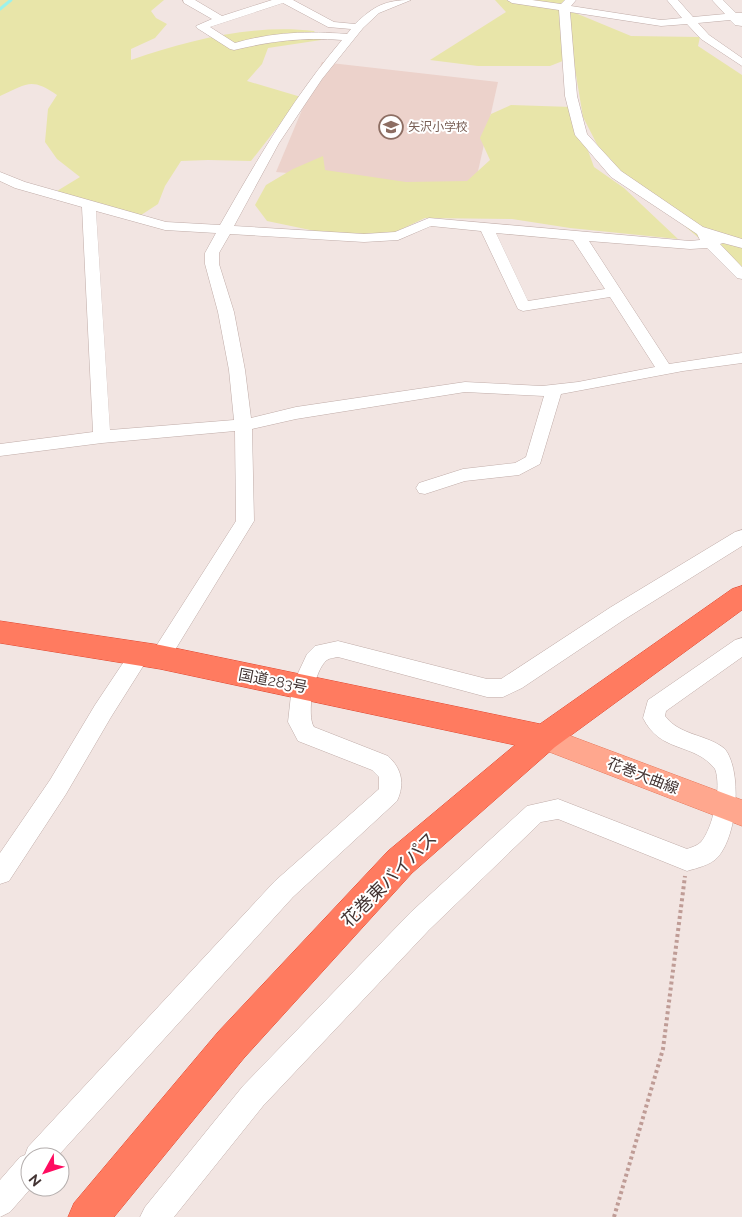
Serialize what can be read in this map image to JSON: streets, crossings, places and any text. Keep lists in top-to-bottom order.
{
  "streets": {
    "highway": ["国道283号", "花巻東バイパス"],
    "main road": ["花巻大曲線"]
  },
  "crossings": [
    ["国道283号", "花巻大曲線"],
    ["国道283号", "花巻東バイパス"],
    ["花巻大曲線", "花巻東バイパス"]
  ],
  "places": {
    "school or university": ["矢沢小学校"]
  },
  "north": "bottom left"
}
